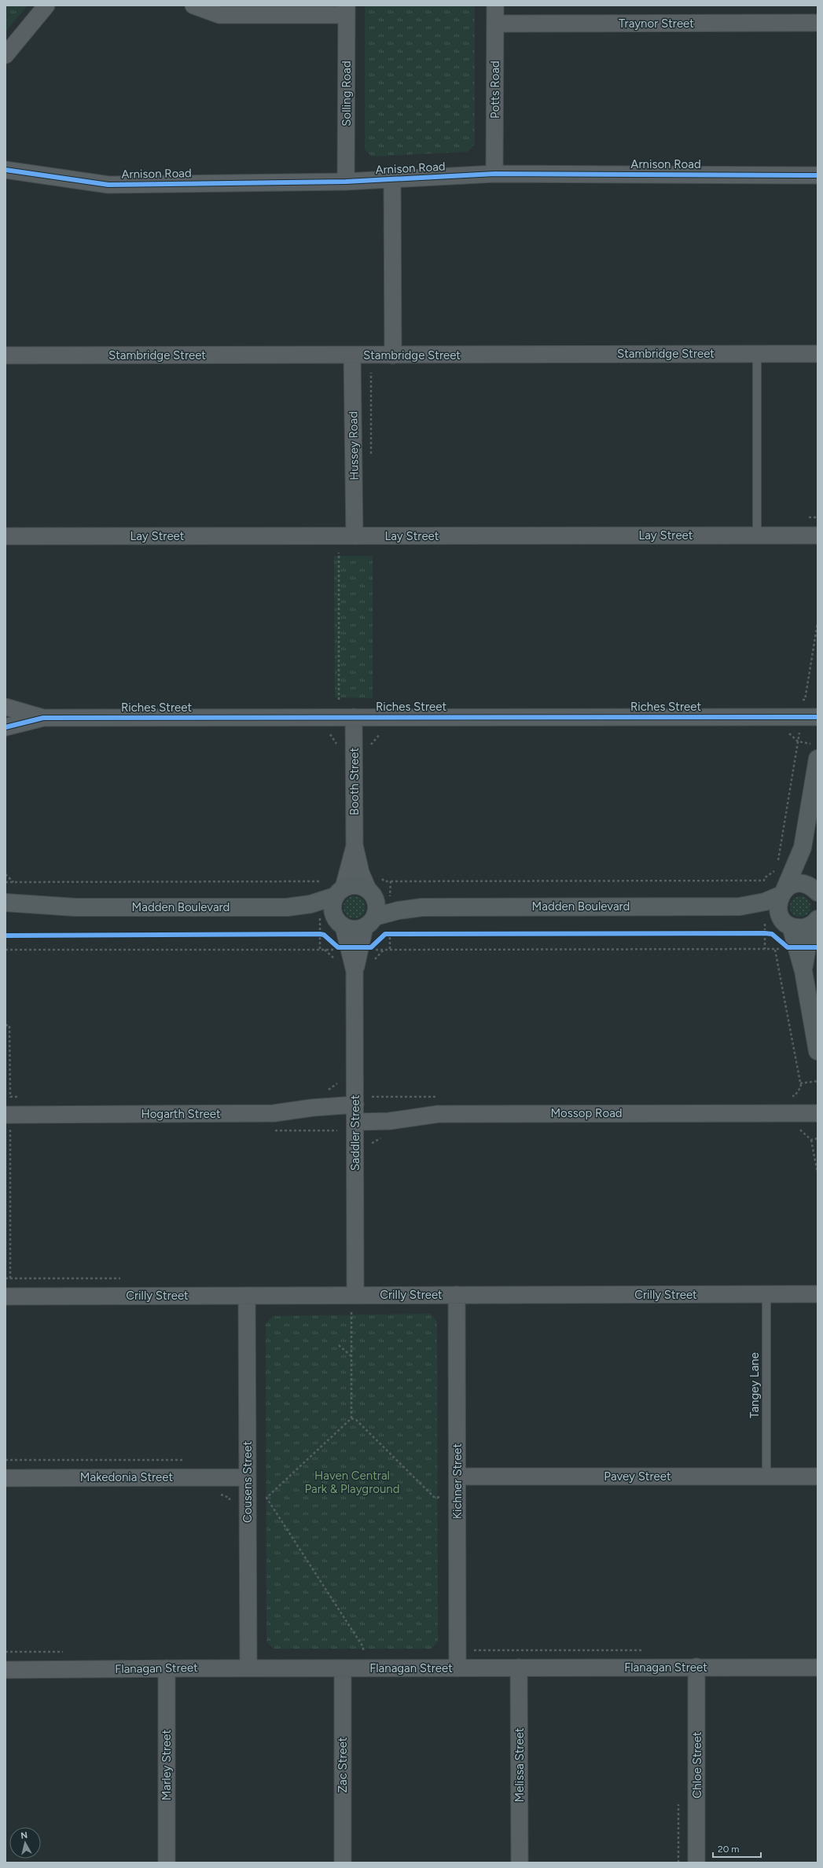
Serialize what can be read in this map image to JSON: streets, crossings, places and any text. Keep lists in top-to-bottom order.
{
  "streets": {
    "street": [
      "Traynor Street",
      "Potts Road",
      "Solling Road",
      "Arnison Road",
      "Stambridge Street",
      "Hussey Road",
      "Lay Street",
      "Riches Street",
      "Booth Street",
      "Madden Boulevard",
      "Mossop Road",
      "Hogarth Street",
      "Saddler Street",
      "Crilly Street",
      "Pavey Street",
      "Makedonia Street",
      "Kichner Street",
      "Cousens Street",
      "Flanagan Street",
      "Marley Street",
      "Zac Street",
      "Melissa Street",
      "Chloe Street"
    ],
    "lane": ["Tangey Lane"]
  },
  "crossings": [
    ["Traynor Street", "Potts Road"],
    ["Potts Road", "Arnison Road"],
    ["Solling Road", "Arnison Road"],
    ["Stambridge Street", "Hussey Road"],
    ["Hussey Road", "Lay Street"],
    ["Riches Street", "Booth Street"],
    ["Booth Street", "Madden Boulevard"],
    ["Booth Street", "Saddler Street"],
    ["Madden Boulevard", "Saddler Street"],
    ["Mossop Road", "Saddler Street"],
    ["Hogarth Street", "Saddler Street"],
    ["Saddler Street", "Crilly Street"],
    ["Crilly Street", "Tangey Lane"],
    ["Crilly Street", "Kichner Street"],
    ["Crilly Street", "Cousens Street"],
    ["Tangey Lane", "Pavey Street"],
    ["Pavey Street", "Kichner Street"],
    ["Makedonia Street", "Cousens Street"],
    ["Kichner Street", "Flanagan Street"],
    ["Cousens Street", "Flanagan Street"],
    ["Flanagan Street", "Marley Street"],
    ["Flanagan Street", "Zac Street"],
    ["Flanagan Street", "Melissa Street"],
    ["Flanagan Street", "Chloe Street"]
  ],
  "parks": ["Haven Central Park & Playground"],
  "scale_bar": "20 m",
  "north": "top"
}
